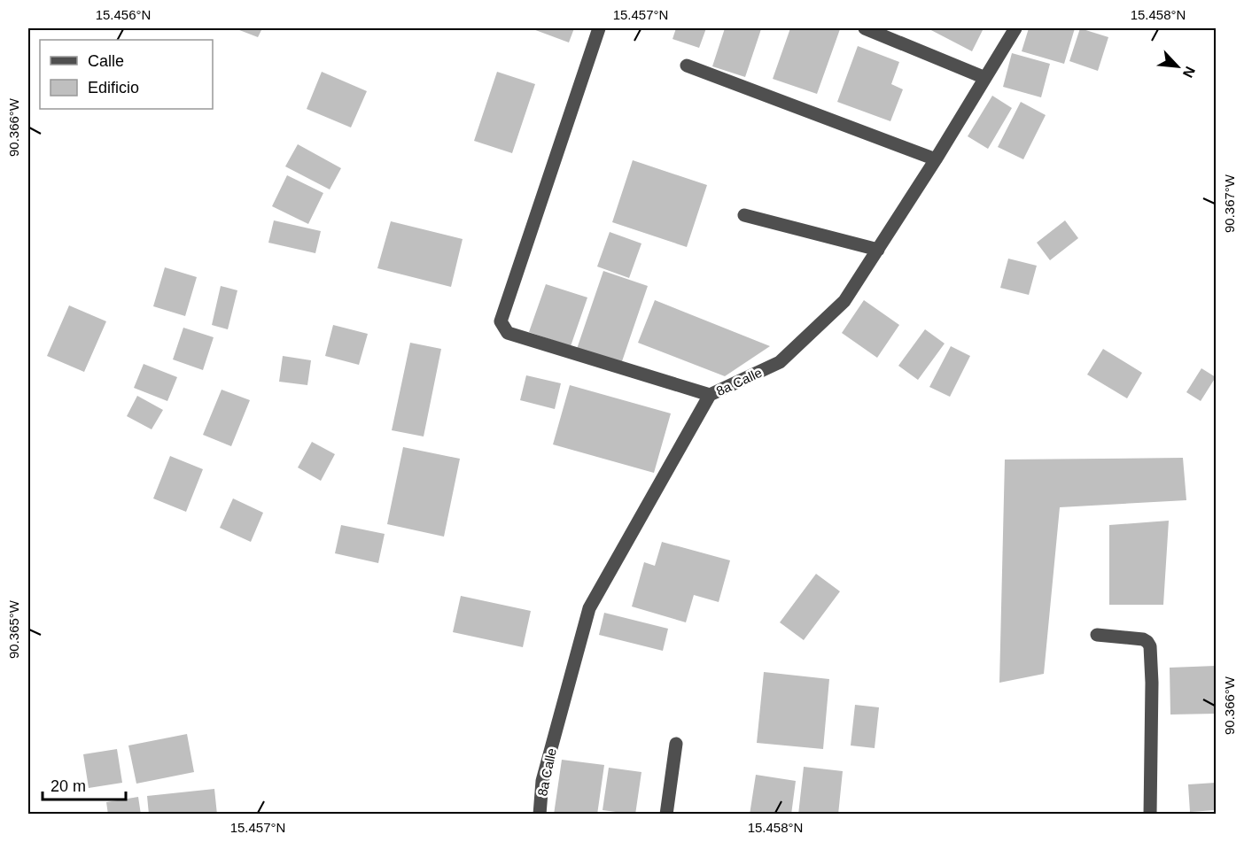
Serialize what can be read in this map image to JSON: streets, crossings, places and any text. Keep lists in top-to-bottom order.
{
  "streets": {
    "street": ["8a Calle"]
  },
  "legend": ["Calle", "Edificio"],
  "scale_bar": "20 m",
  "north": "bottom right",
  "coordinates": [
    "15.456°N",
    "15.457°N",
    "15.458°N",
    "90.366°W",
    "90.367°W",
    "90.365°W"
  ]
}
